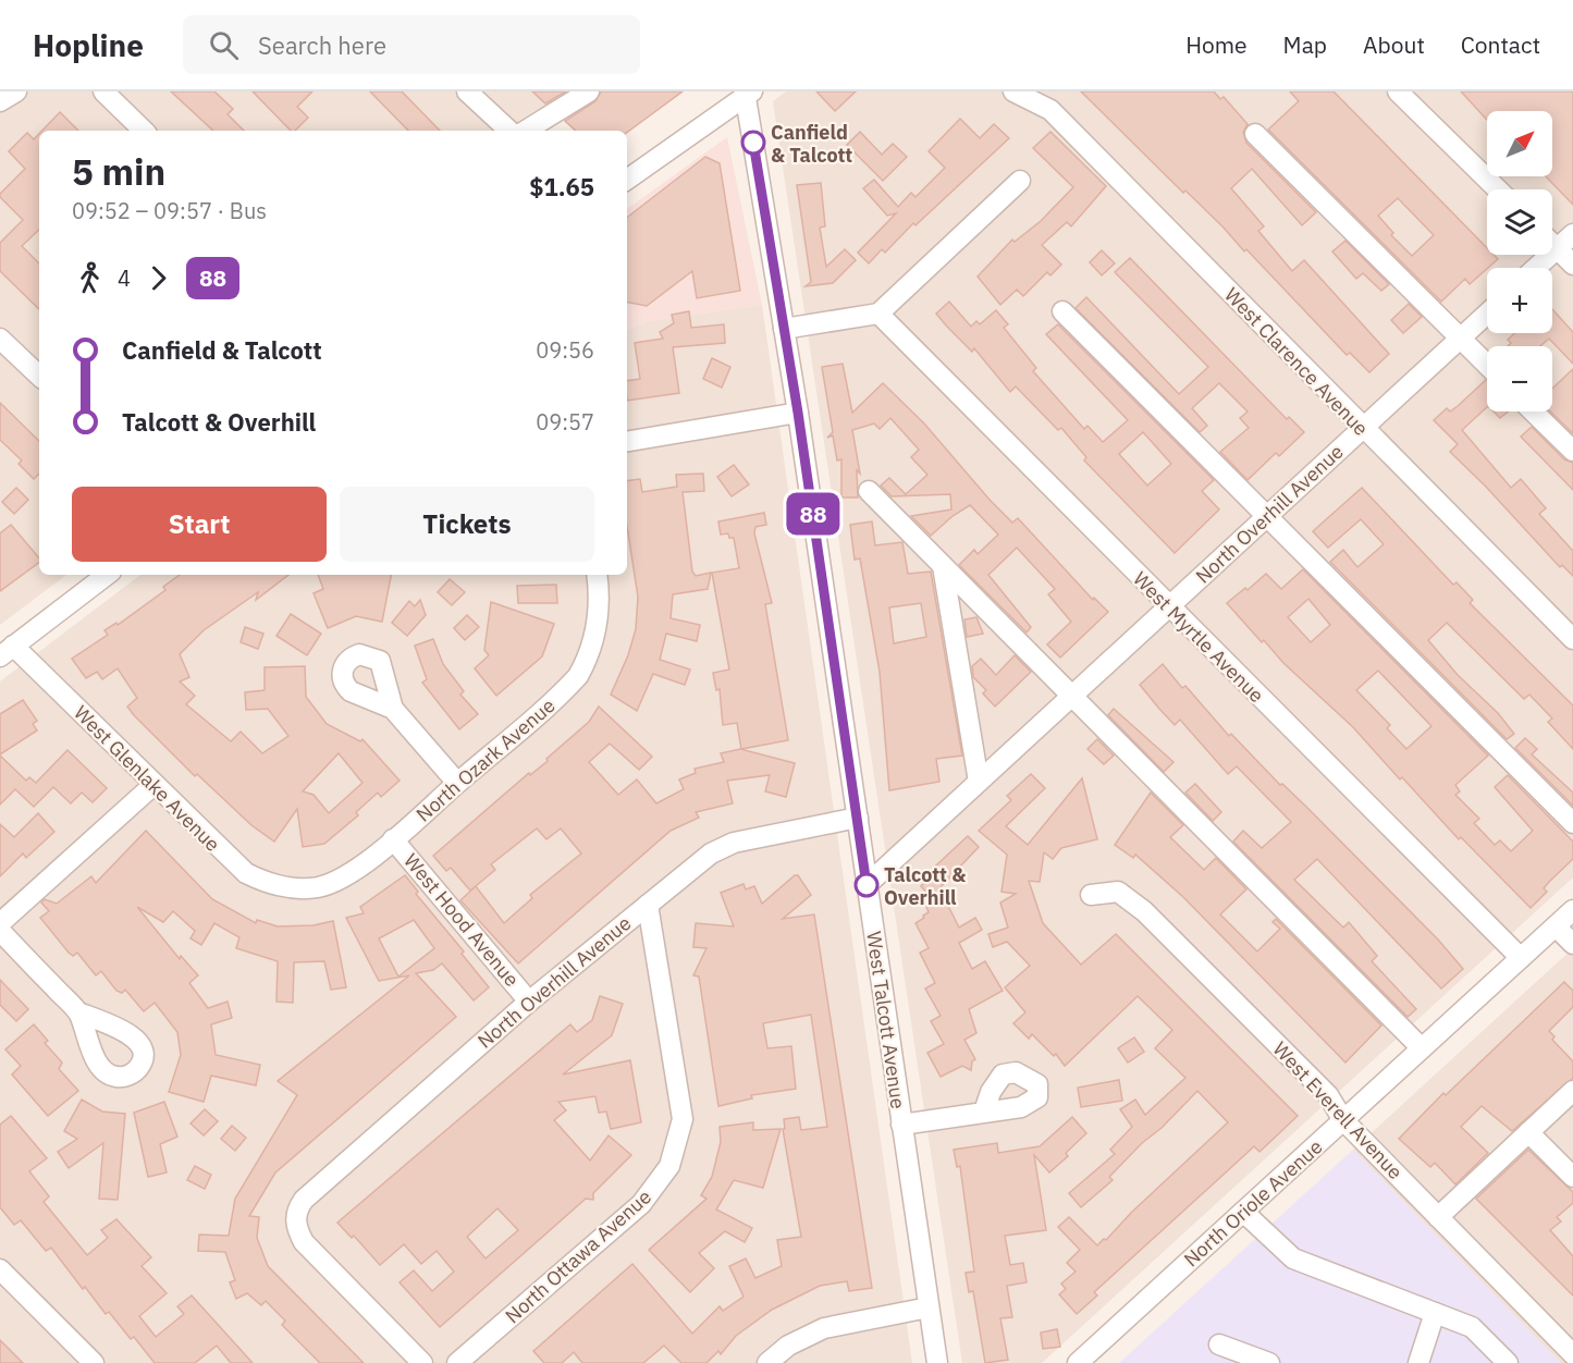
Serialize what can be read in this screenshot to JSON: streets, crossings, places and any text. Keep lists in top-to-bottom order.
{
  "streets": {
    "street": [
      "West Clarence Avenue",
      "North Overhill Avenue",
      "West Myrtle Avenue",
      "North Ozark Avenue",
      "West Glenlake Avenue",
      "West Hood Avenue",
      "West Talcott Avenue",
      "West Everell Avenue",
      "North Oriole Avenue",
      "North Ottawa Avenue"
    ]
  },
  "crossings": [
    ["West Clarence Avenue", "North Overhill Avenue"],
    ["North Overhill Avenue", "West Myrtle Avenue"],
    ["North Overhill Avenue", "West Hood Avenue"],
    ["North Overhill Avenue", "West Talcott Avenue"],
    ["North Overhill Avenue", "North Ottawa Avenue"],
    ["West Myrtle Avenue", "North Oriole Avenue"],
    ["North Ozark Avenue", "West Glenlake Avenue"],
    ["North Ozark Avenue", "West Hood Avenue"],
    ["West Everell Avenue", "North Oriole Avenue"]
  ],
  "places": ["Canfield & Talcott", "Talcott & Overhill"],
  "lines": ["bus line 88"],
  "north": "top right",
  "page": {
    "header": "Hopline",
    "search": "Search here",
    "nav": [
      "Home",
      "Map",
      "About",
      "Contact"
    ],
    "on_map": "88",
    "map_buttons": ["+", "−"],
    "heading": ["5 min", "09:52 – 09:57 · Bus", "$1.65"],
    "legs": ["4", "88"],
    "list": [
      {
        "name": "Canfield & Talcott",
        "value": "09:56"
      },
      {
        "name": "Talcott & Overhill",
        "value": "09:57"
      }
    ],
    "buttons": ["Start", "Tickets"]
  }
}
